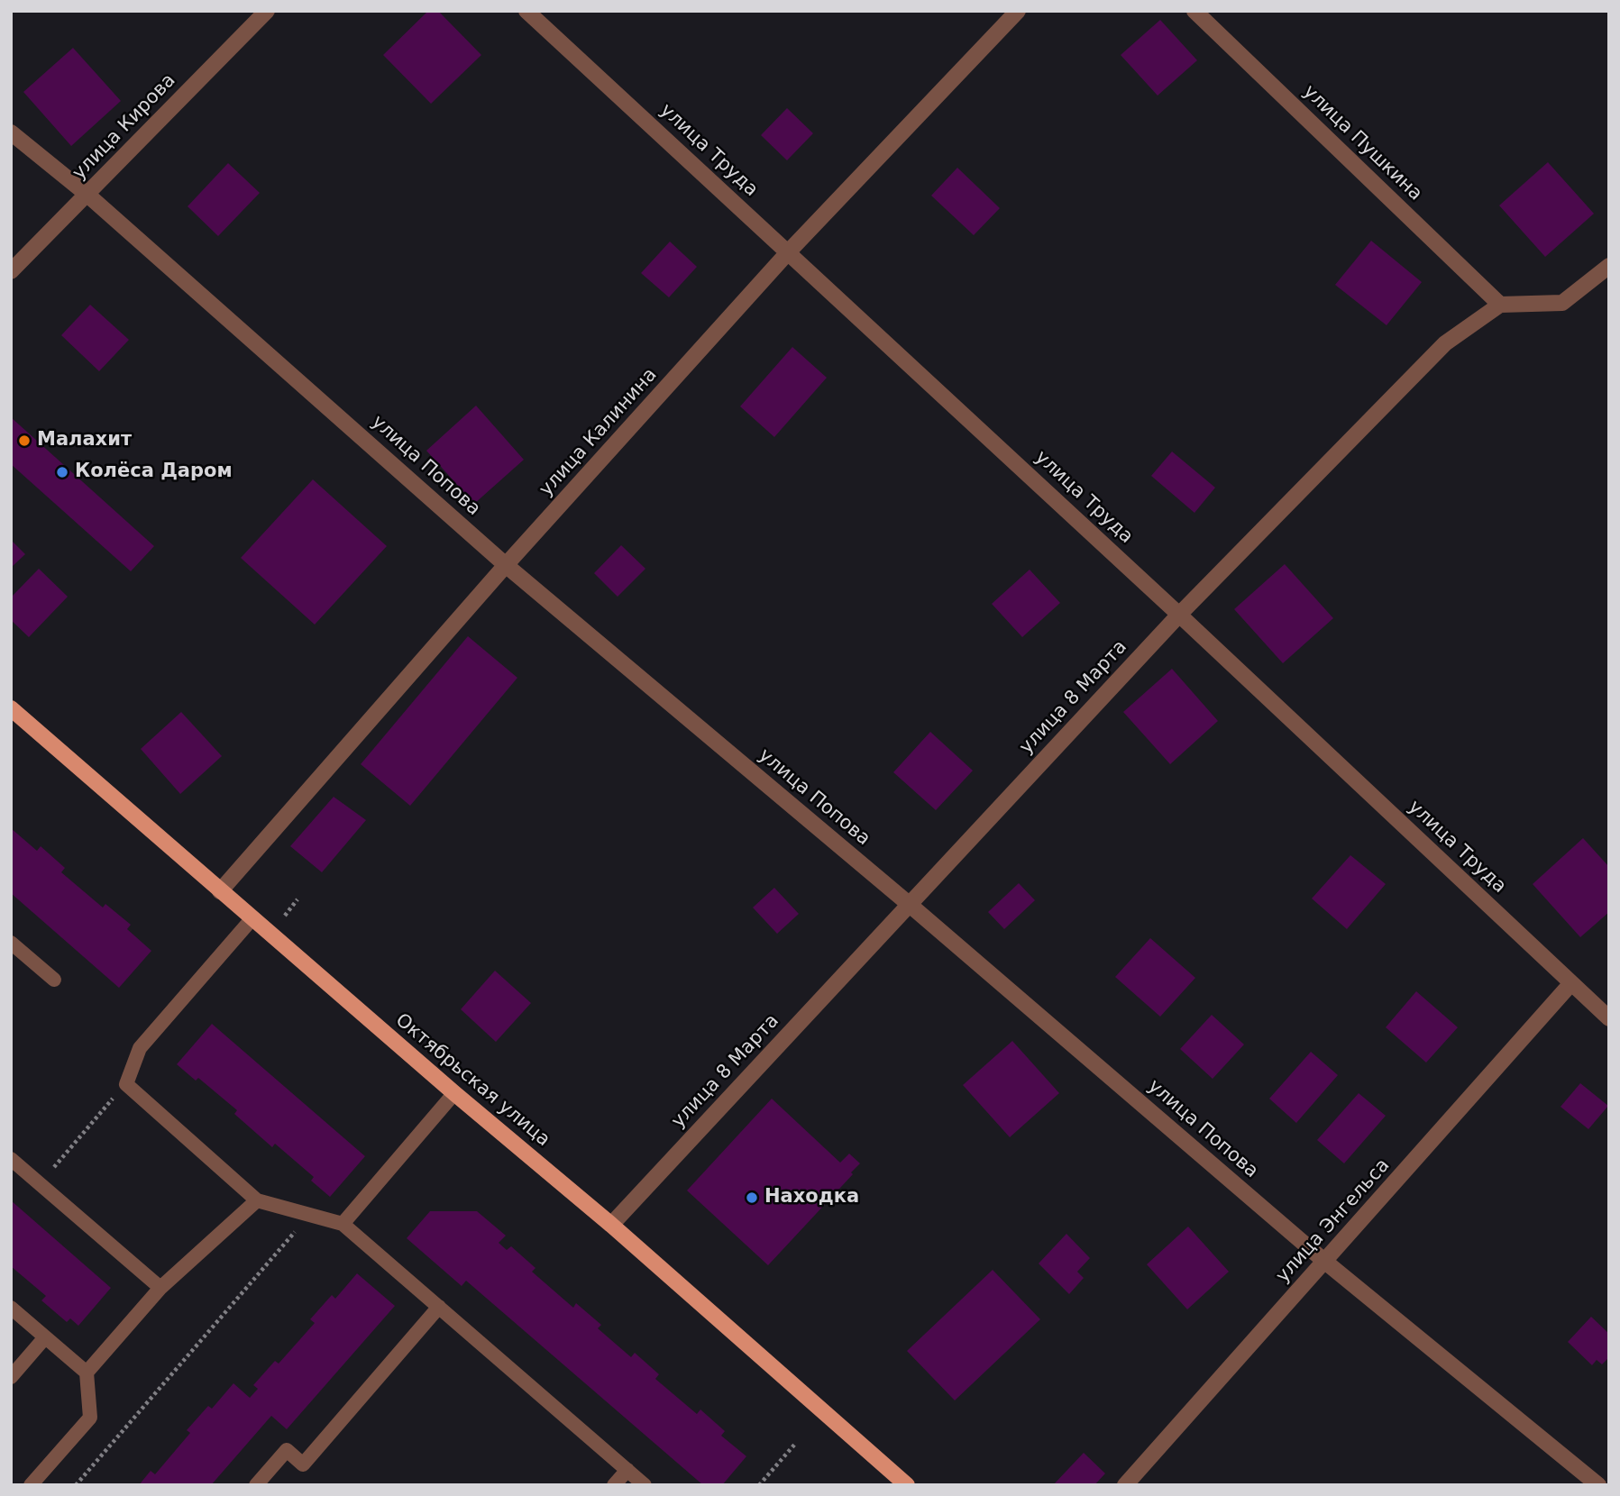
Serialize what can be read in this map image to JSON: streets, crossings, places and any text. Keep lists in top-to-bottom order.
{
  "streets": {
    "main road": ["Октябрьская улица"],
    "street": [
      "улица Кирова",
      "улица Пушкина",
      "улица Труда",
      "улица Калинина",
      "улица Попова",
      "улица 8 Марта",
      "улица Энгельса"
    ]
  },
  "crossings": [
    ["улица Кирова", "улица Попова"],
    ["улица Пушкина", "улица 8 Марта"],
    ["улица Труда", "улица Калинина"],
    ["улица Труда", "улица 8 Марта"],
    ["улица Труда", "улица Энгельса"],
    ["улица Калинина", "улица Попова"],
    ["улица Калинина", "Октябрьская улица"],
    ["улица Попова", "улица 8 Марта"],
    ["улица Попова", "улица Энгельса"],
    ["улица 8 Марта", "Октябрьская улица"]
  ],
  "places": ["Малахит", "Колёса Даром", "Находка"]
}
